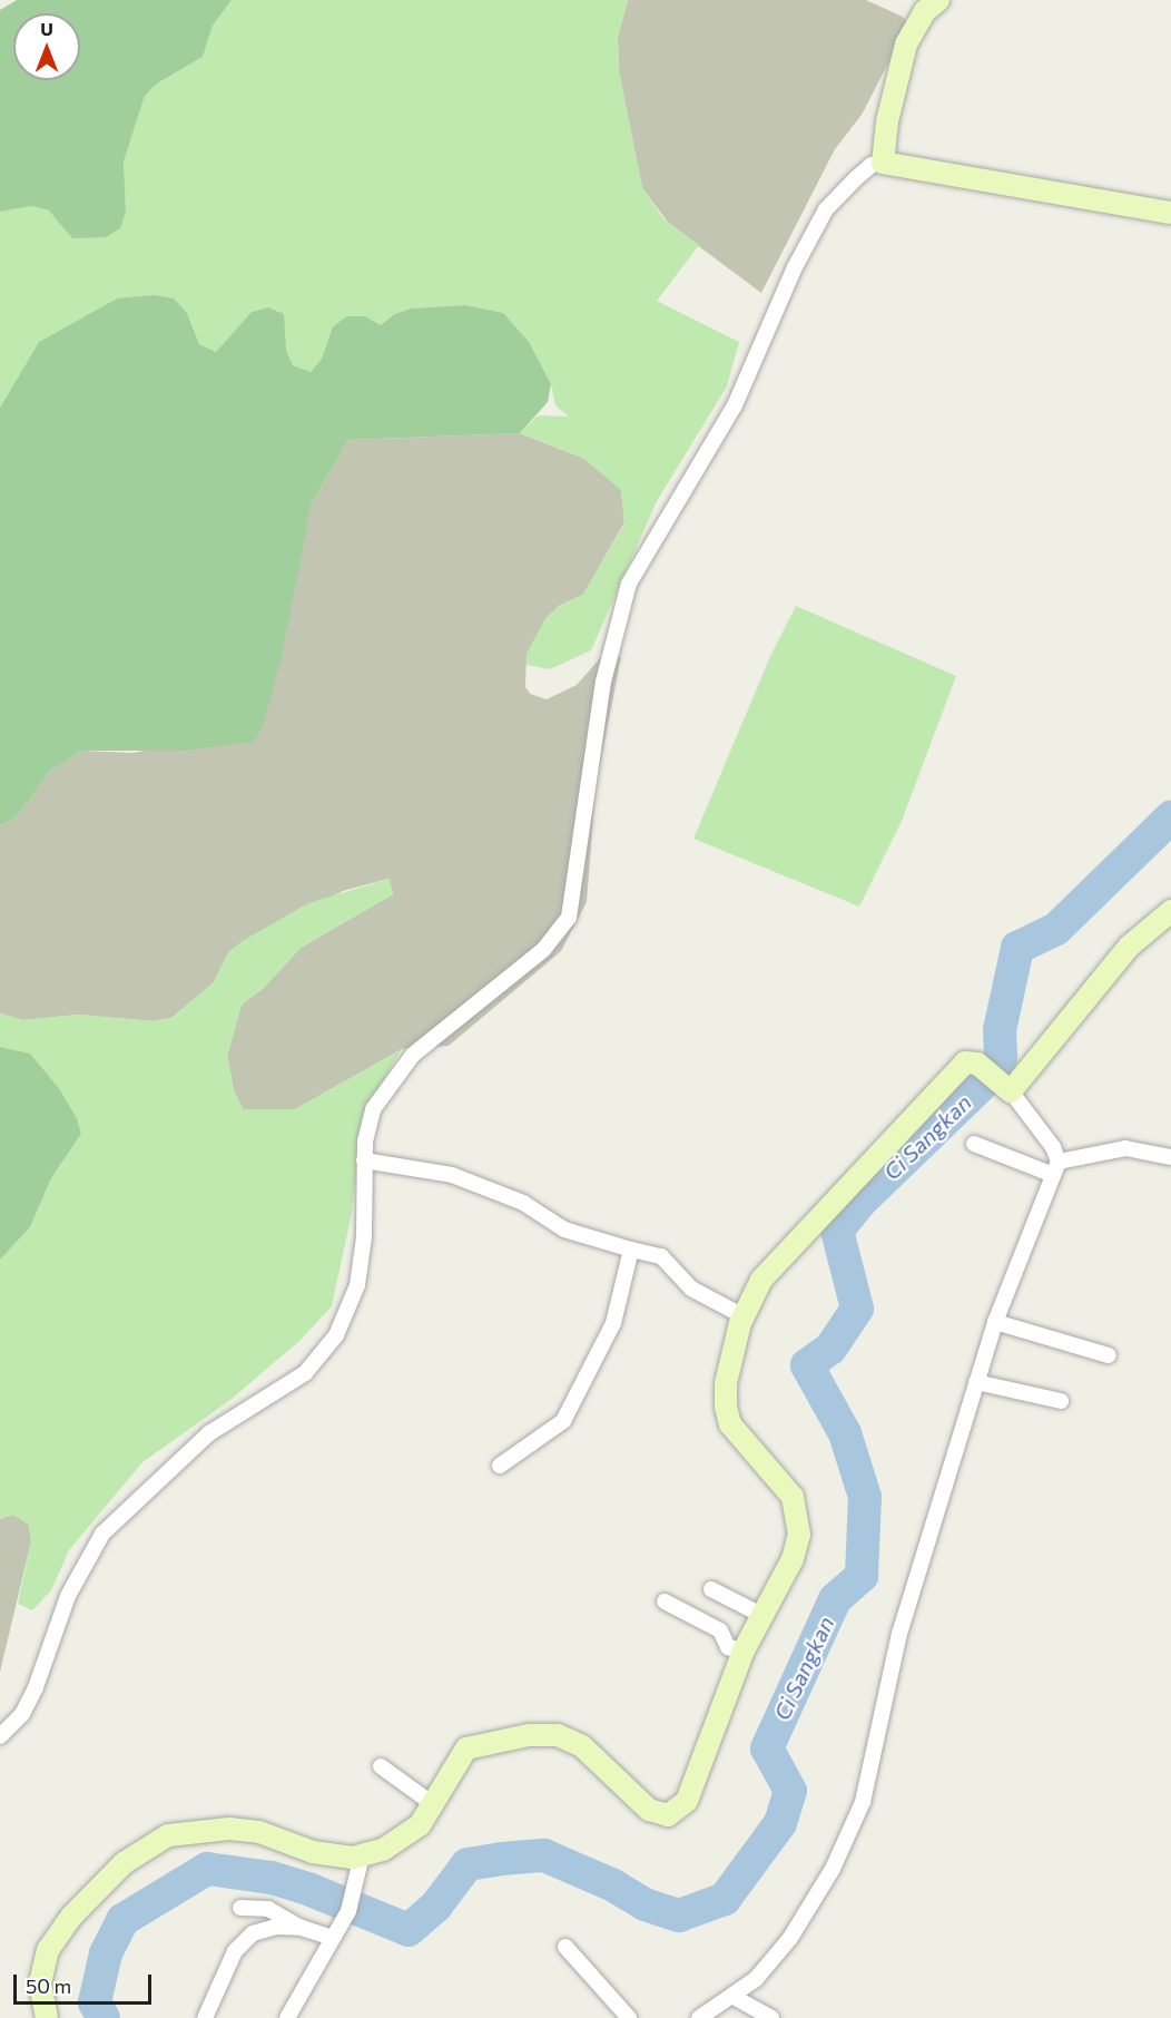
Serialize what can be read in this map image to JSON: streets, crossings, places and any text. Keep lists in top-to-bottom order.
{
  "water": ["Ci Sangkan"],
  "scale_bar": "50 m",
  "north": "top"
}
